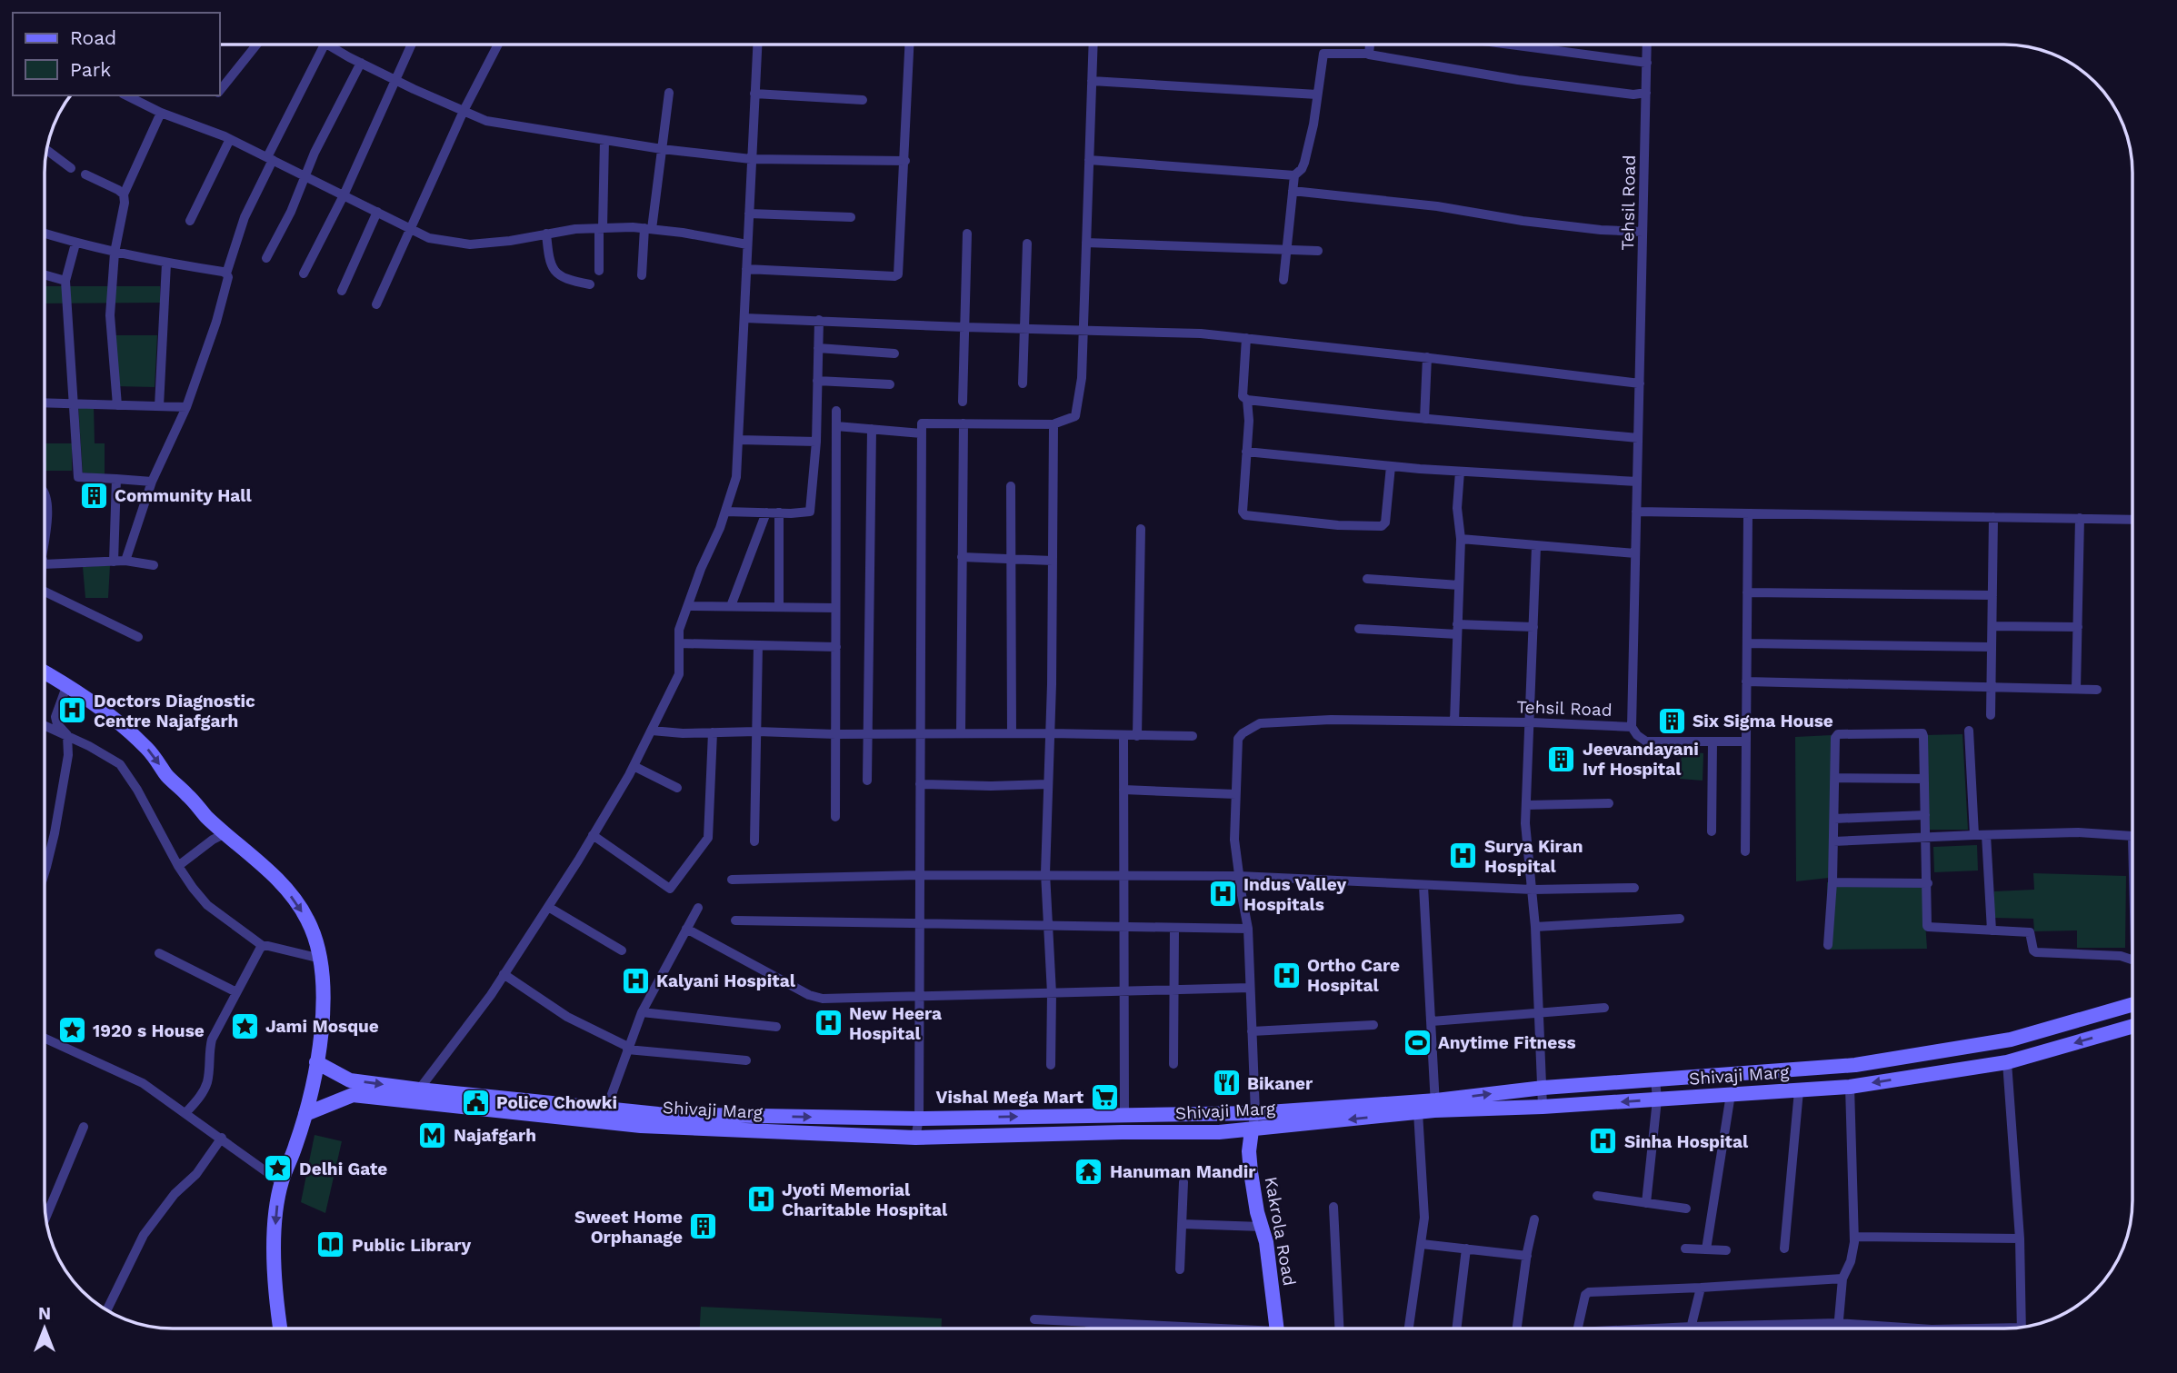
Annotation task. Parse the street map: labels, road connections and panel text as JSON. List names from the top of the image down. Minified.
{"streets":{"main road":["Shivaji Marg","Kakrola Road"],"street":["Tehsil Road"]},"crossings":[["Tehsil Road","Shivaji Marg"],["Tehsil Road","Kakrola Road"],["Shivaji Marg","Kakrola Road"]],"places":{"building":["Community Hall","Six Sigma House","Jeevandayani Ivf Hospital","Sweet Home Orphanage"],"hospital":["Doctors Diagnostic Centre Najafgarh","Surya Kiran Hospital","Indus Valley Hospitals","Ortho Care Hospital","Kalyani Hospital","New Heera Hospital","Sinha Hospital","Jyoti Memorial Charitable Hospital"],"place":["Jami Mosque","1920 s House","Delhi Gate"],"sports":["Anytime Fitness"],"restaurant":["Bikaner"],"supermarket":["Vishal Mega Mart"],"public building":["Police Chowki"],"metro station":["Najafgarh"],"temple":["Hanuman Mandir"],"library":["Public Library"]},"legend":["Road","Park"],"north":"top"}
